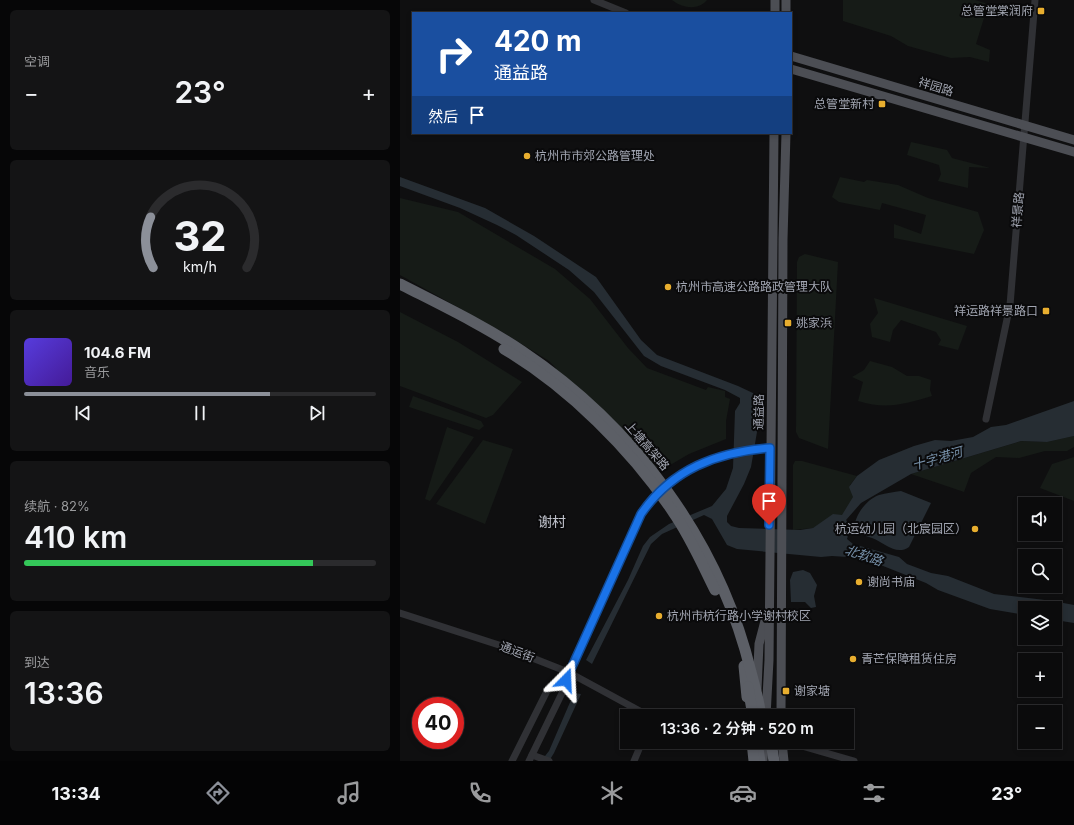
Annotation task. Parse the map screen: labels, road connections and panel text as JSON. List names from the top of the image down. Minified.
{"streets":{"highway":["上塘高架路"],"main road":["祥园路","通益路"],"street":["祥景路","通运街"]},"crossings":[["祥园路","祥景路"]],"districts":["谢村"],"water":["十字港河","北软路"],"places":{"transit":["总管堂棠润府","总管堂新村","祥运路祥景路口","姚家浜","谢家塘"],"other":["杭州市市郊公路管理处","杭州市高速公路路政管理大队","杭运幼儿园（北宸园区）","谢尚书庙","杭州市杭行路小学谢村校区","青芒保障租赁住房"]},"page":{"tile":["空调",["续航 · 82%","410 km"],["到达","13:36"]],"turn":["420 m","通益路"],"heat":["−","23°","+"],"then":"然后","song":["104.6 FM","音乐"],"map_buttons":["+","−"],"limit":"40","trip":"13:36 · 2 分钟 · 520 m","tabs":["13:34","23°"],"gauge":["32","km/h"]}}
